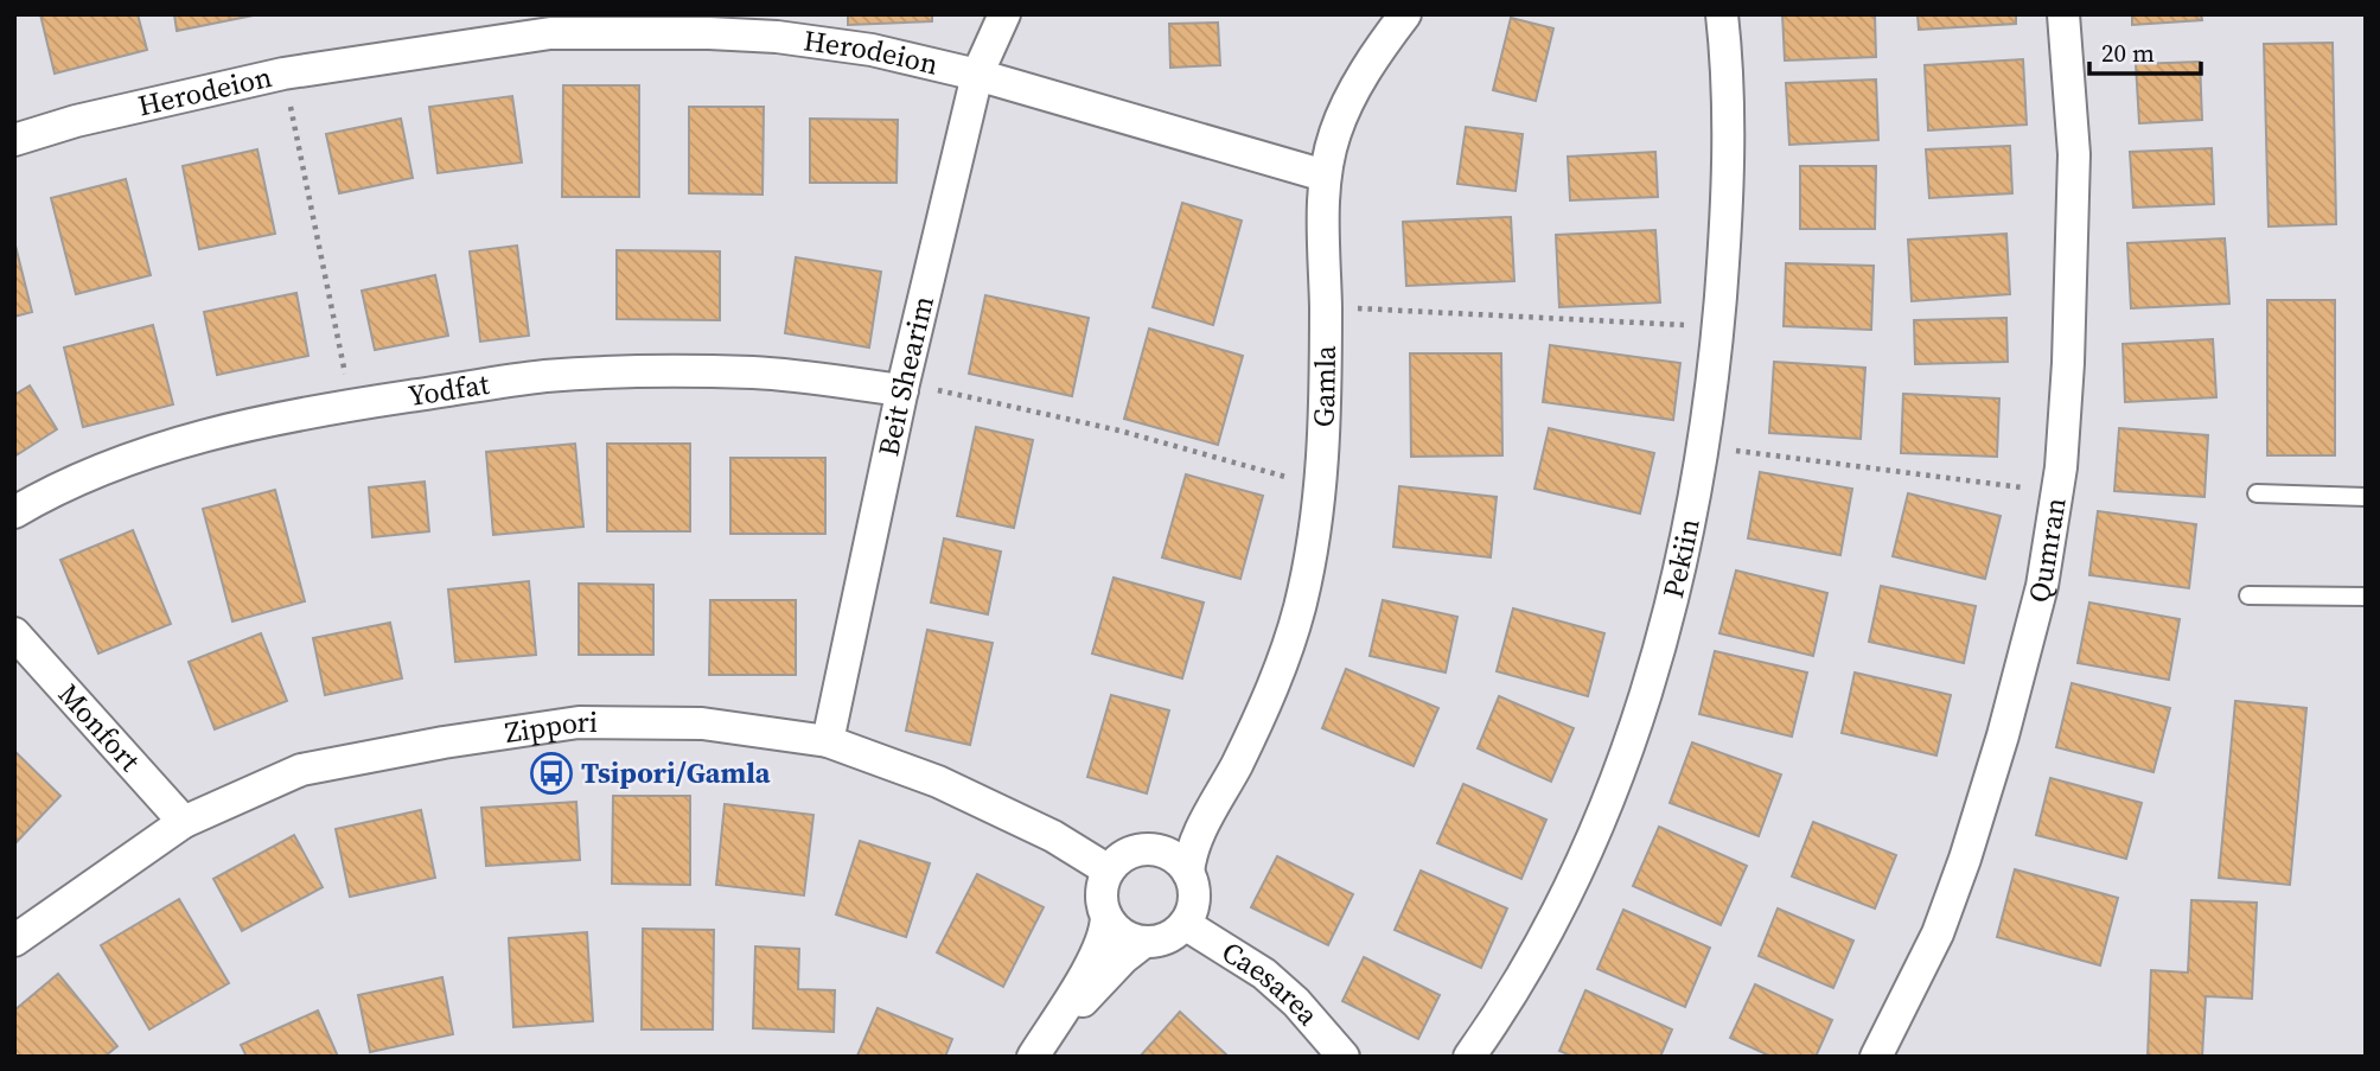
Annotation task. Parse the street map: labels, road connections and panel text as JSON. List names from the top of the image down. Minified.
{"streets":{"street":["Herodeion","Beit Shearim","Gamla","Yodfat","Qumran","Pekiin","Monfort","Zippori","Caesarea"]},"crossings":[["Herodeion","Beit Shearim"],["Herodeion","Gamla"],["Beit Shearim","Yodfat"],["Beit Shearim","Zippori"],["Gamla","Zippori"],["Gamla","Caesarea"],["Monfort","Zippori"],["Zippori","Caesarea"]],"places":{"bus stop":["Tsipori/Gamla"]},"scale_bar":"20 m"}
